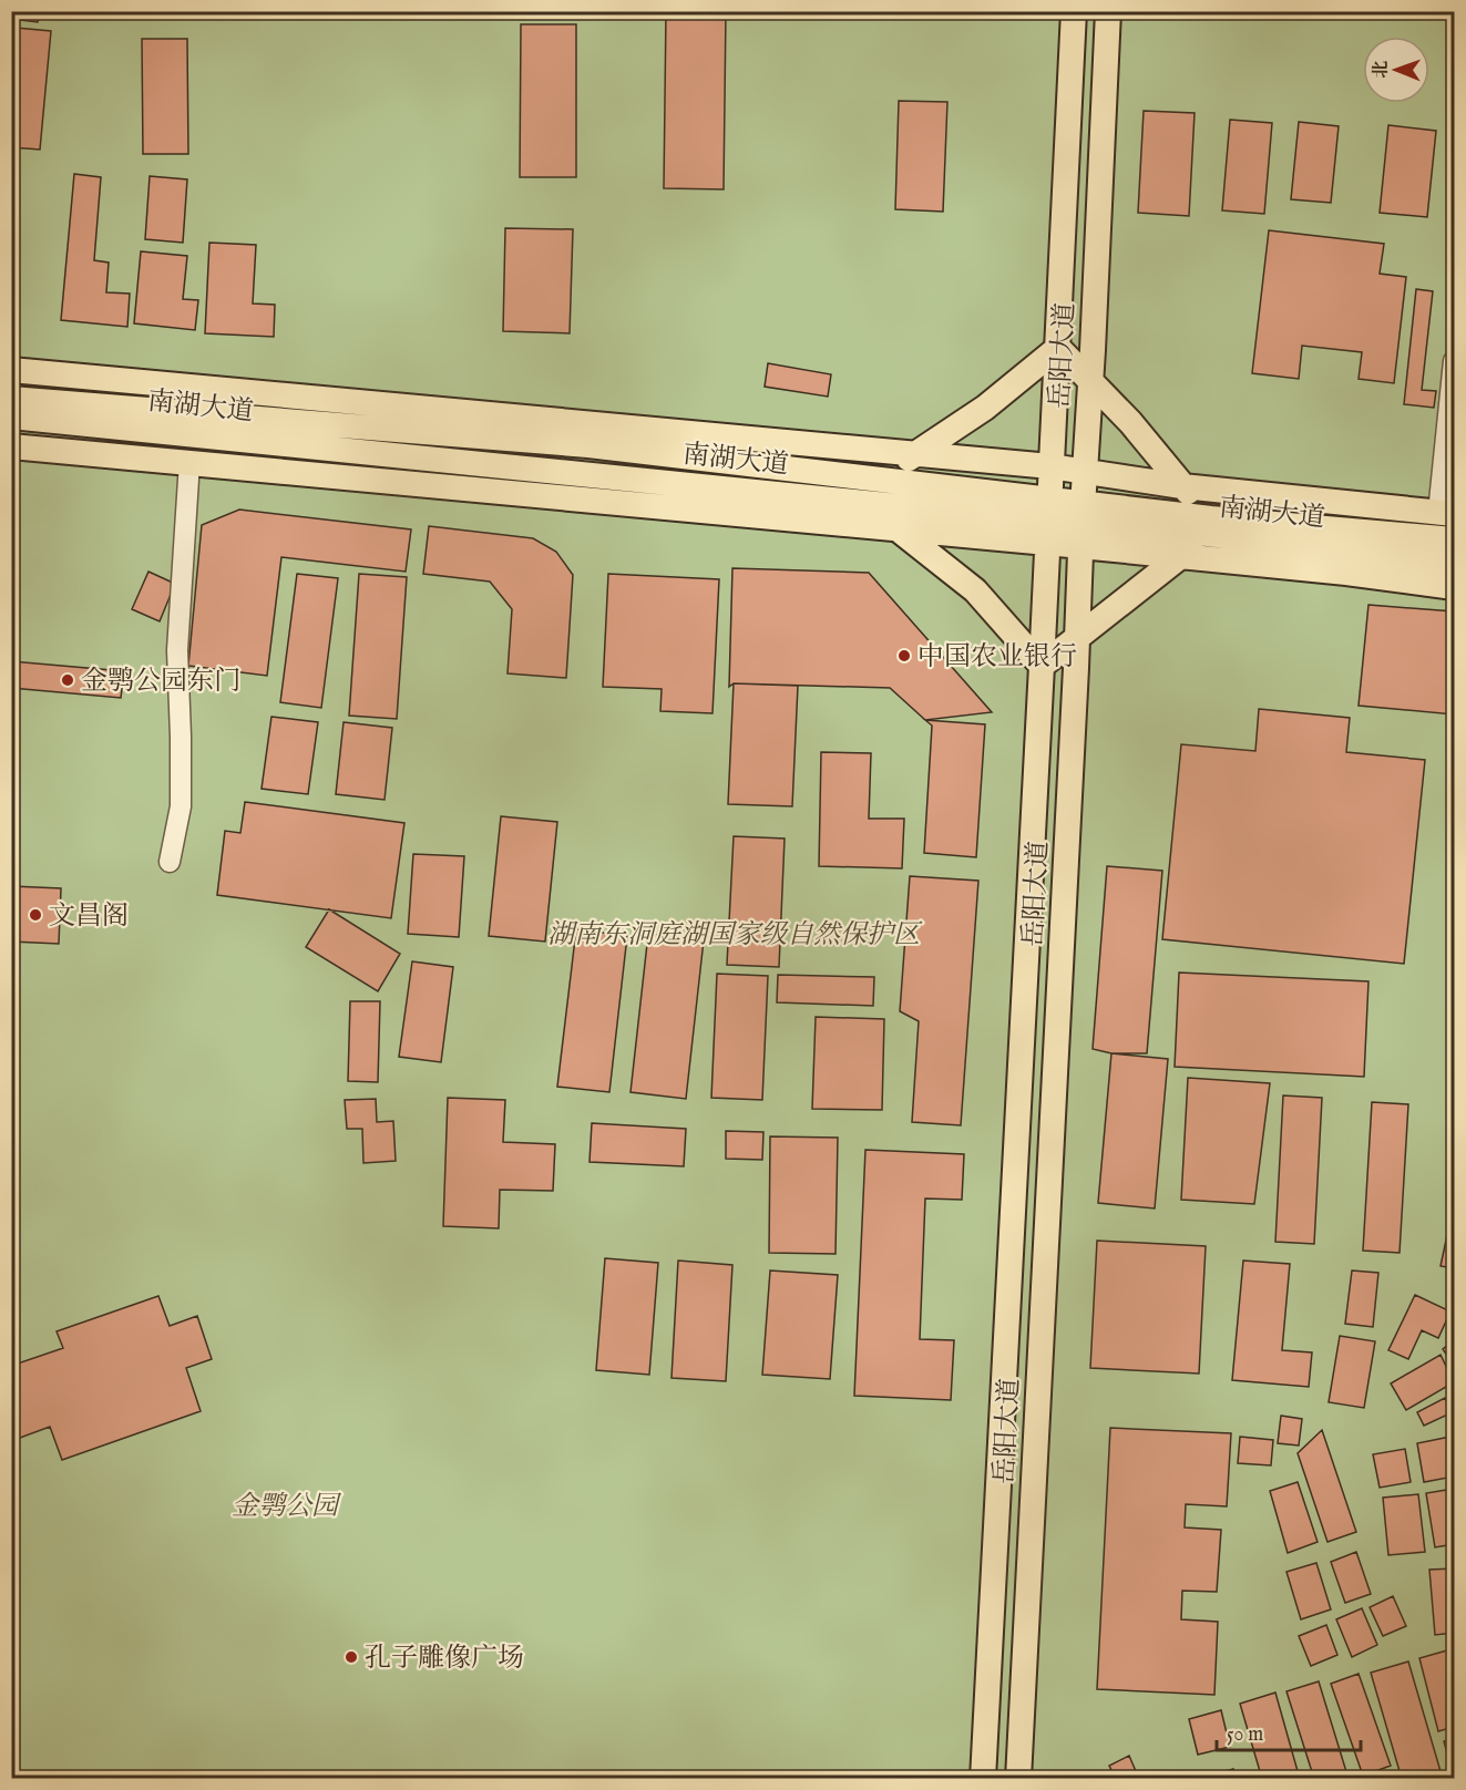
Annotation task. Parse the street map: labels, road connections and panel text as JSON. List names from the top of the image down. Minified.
{"streets":{"main road":["岳阳大道","南湖大道"]},"crossings":[["岳阳大道","南湖大道"]],"parks":["湖南东洞庭湖国家级自然保护区","金鹗公园"],"places":["中国农业银行","金鹗公园东门","文昌阁","孔子雕像广场"],"scale_bar":"50 m","north":"left"}
